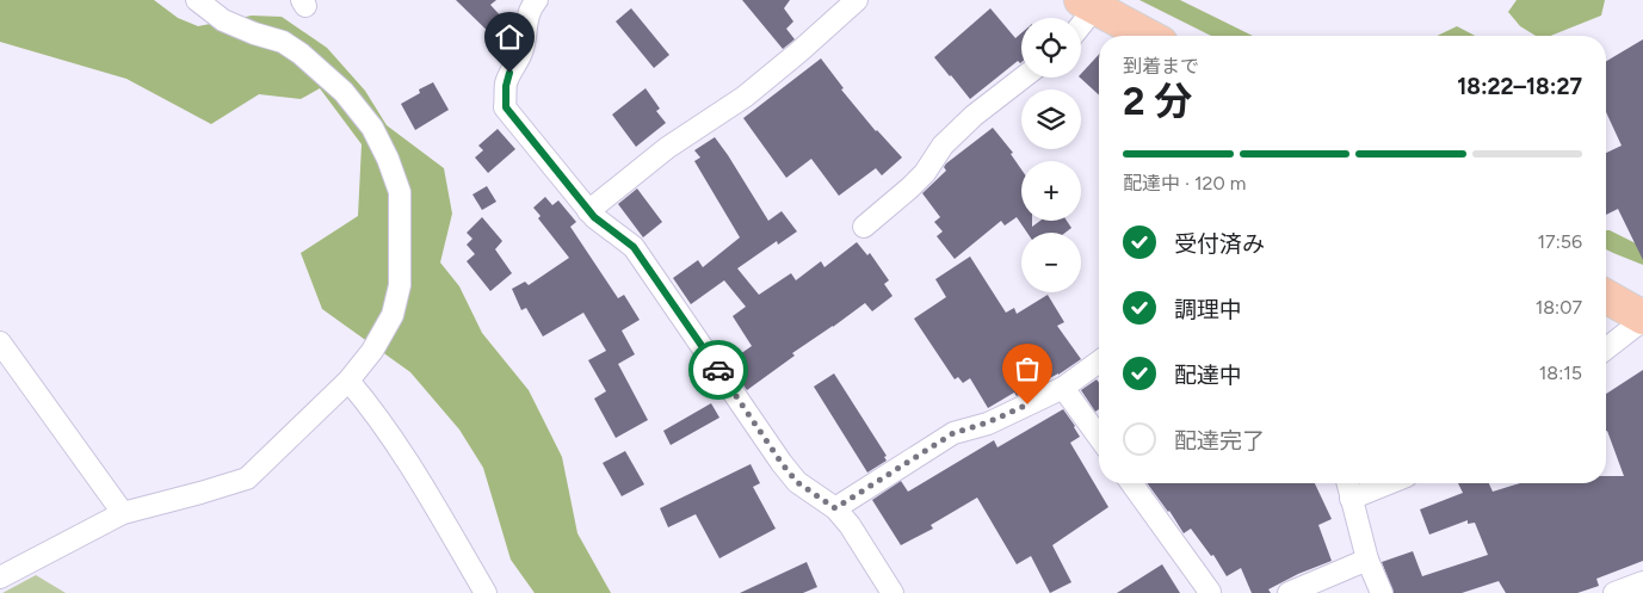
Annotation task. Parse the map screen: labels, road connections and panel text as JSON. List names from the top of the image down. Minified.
{"page":{"map_buttons":["+","−"],"heading":["2 分","到着まで","18:22–18:27"],"bar":"配達中 · 120 m","list":[["受付済み","17:56"],["調理中","18:07"],["配達中","18:15"],"配達完了"]}}
